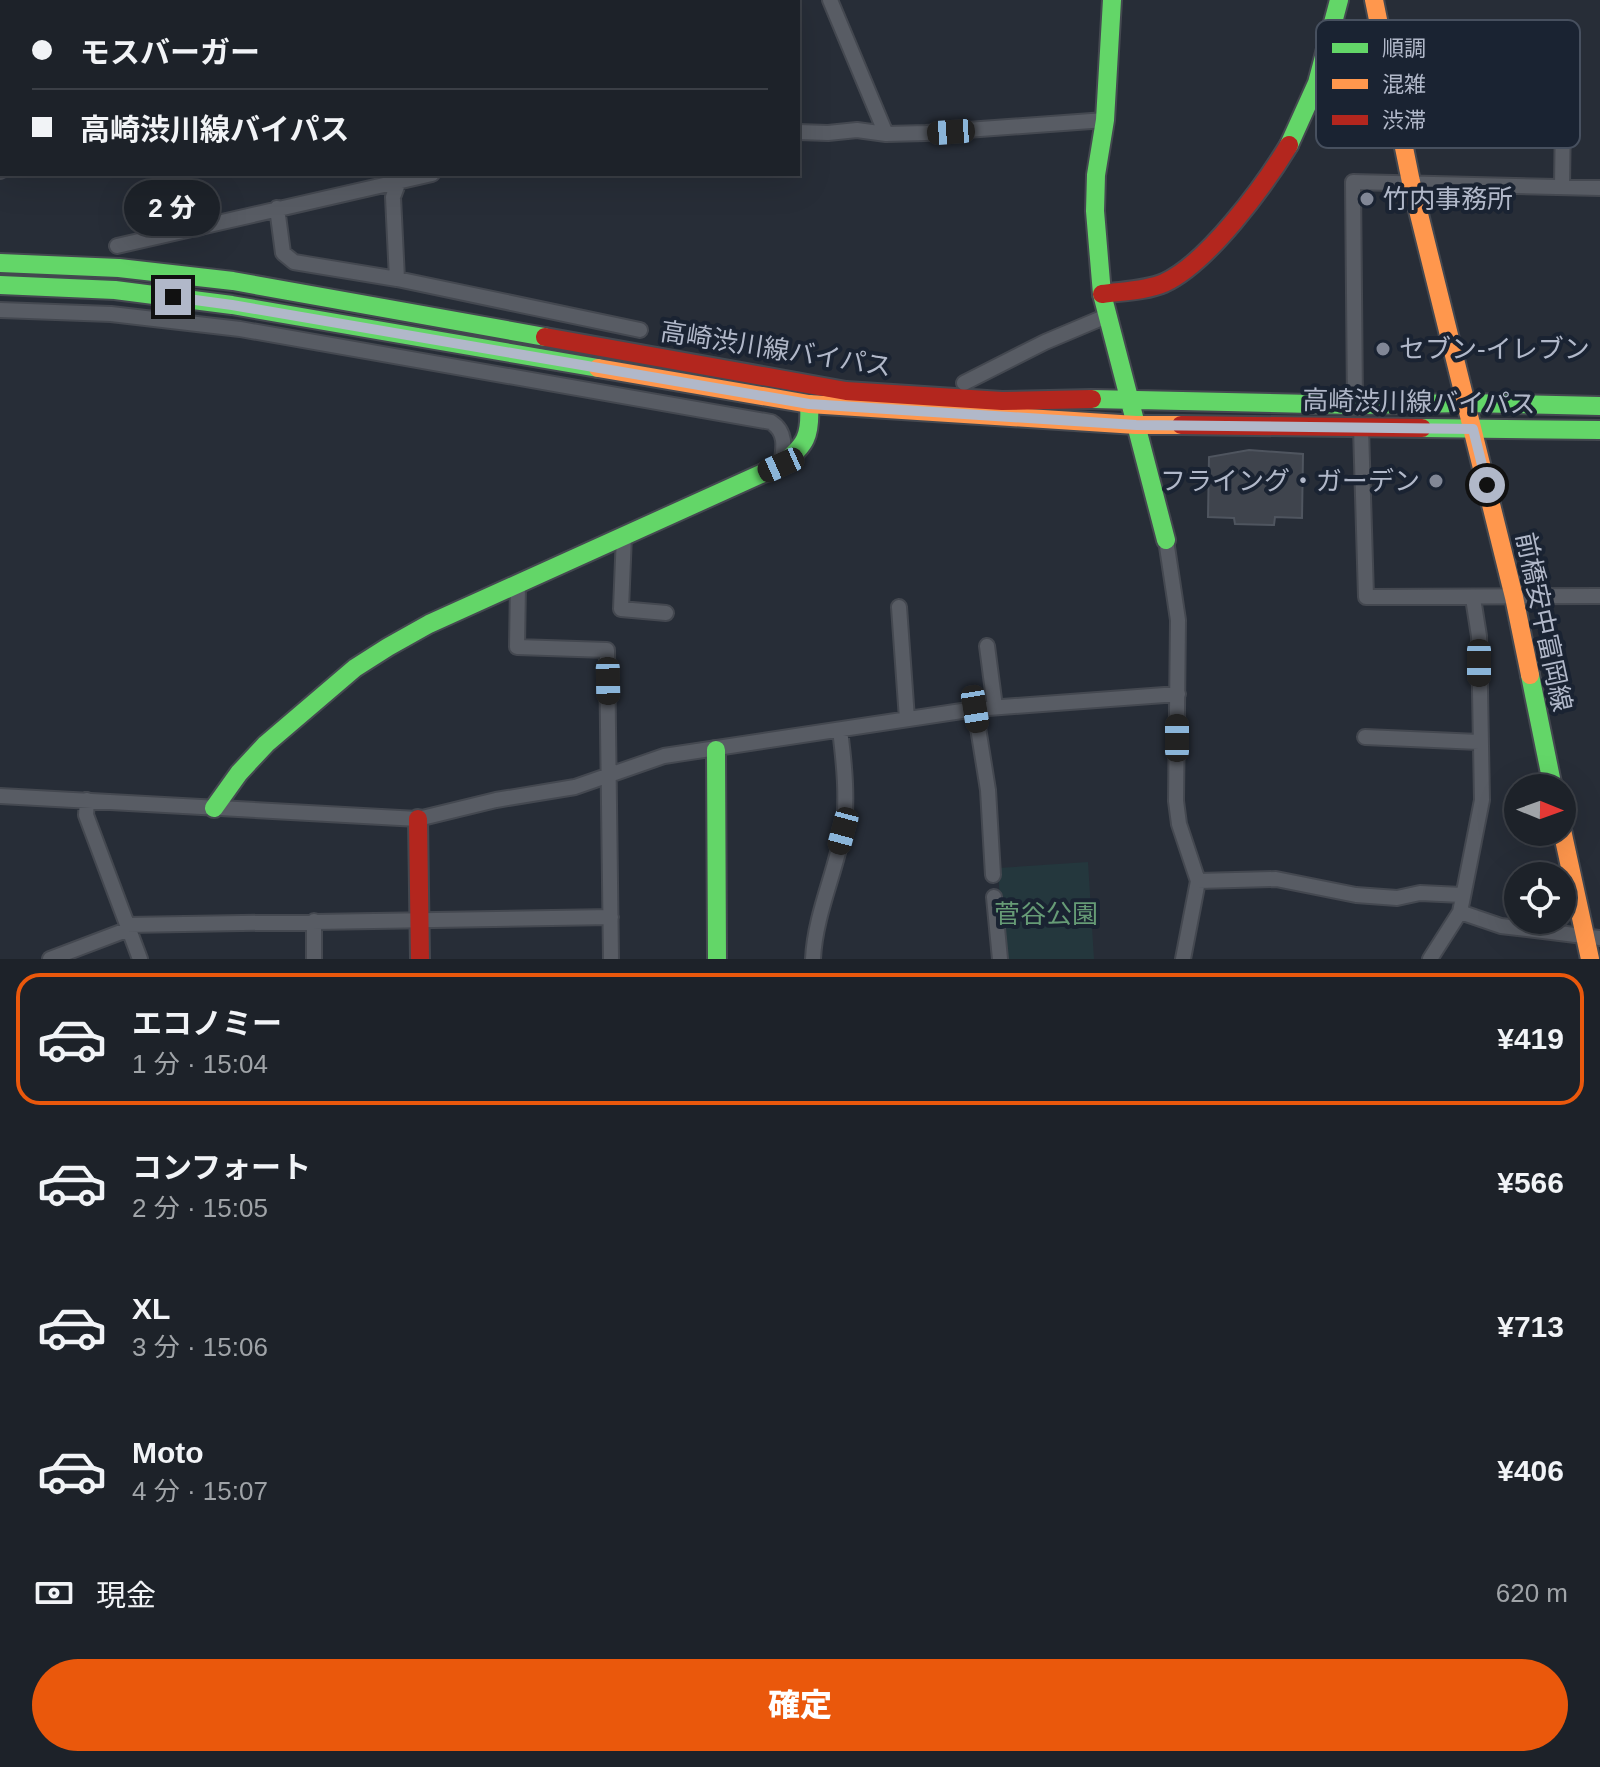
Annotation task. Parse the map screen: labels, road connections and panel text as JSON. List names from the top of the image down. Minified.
{"streets":{"main road":["高崎渋川線バイパス","前橋安中富岡線"]},"crossings":[["高崎渋川線バイパス","前橋安中富岡線"]],"parks":["菅谷公園"],"places":["竹内事務所","セブン-イレブン","フライング・ガーデン"],"legend":["順調","混雑","渋滞"],"north":"right","page":{"banner":["モスバーガー","高崎渋川線バイパス"],"bubble":"2 分","list":[{"name":"エコノミー","note":"1 分 · 15:04","value":"¥419"},{"name":"コンフォート","note":"2 分 · 15:05","value":"¥566"},{"name":"XL","note":"3 分 · 15:06","value":"¥713"},{"name":"Moto","note":"4 分 · 15:07","value":"¥406"}],"pay":["現金","620 m"],"buttons":"確定"}}
